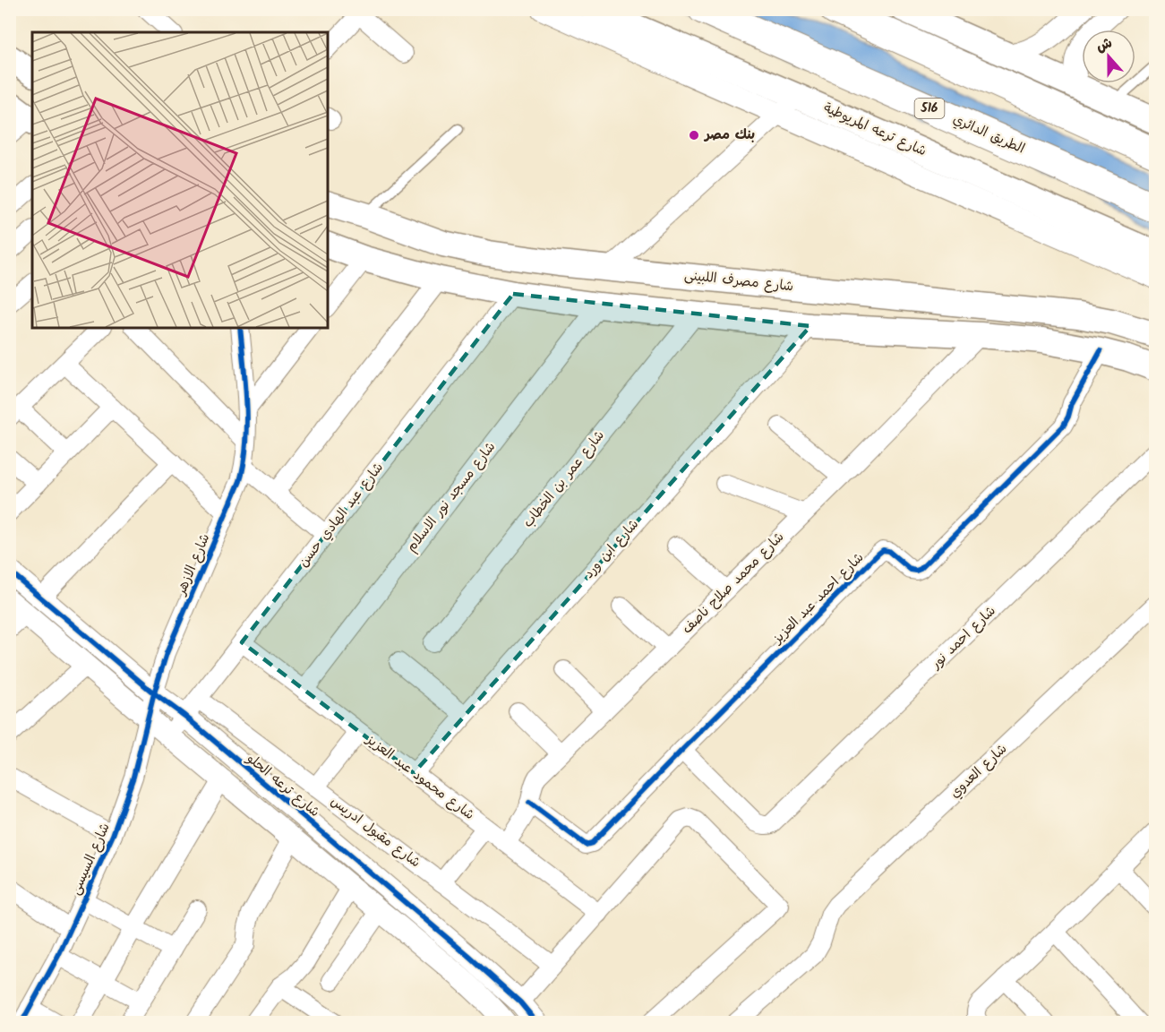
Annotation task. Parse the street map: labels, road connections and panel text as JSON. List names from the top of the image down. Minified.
{"streets":{"highway":["516","الطريق الدائري"],"main road":["شارع ترعه المريوطية","شارع مصرف اللبينى"],"street":["شارع عمر بن الخطاب","شارع مسجد نور الاسلام","شارع عبد الهادي حسن","شارع ابن ورد","شارع الازهر","شارع محمد صلاح ناصف","شارع احمد عبد العزيز","شارع احمد نور","شارع العدوي","شارع محمود عبد العزيز","شارع ترعه الحلو","شارع مقبول ادريس","شارع السيسى"]},"crossings":[["شارع مسجد نور الاسلام","شارع محمود عبد العزيز"],["شارع عبد الهادي حسن","شارع محمود عبد العزيز"],["شارع عبد الهادي حسن","شارع ترعه الحلو"],["شارع عبد الهادي حسن","شارع مقبول ادريس"],["شارع ابن ورد","شارع محمود عبد العزيز"],["شارع الازهر","شارع ترعه الحلو"],["شارع الازهر","شارع السيسى"],["شارع محمد صلاح ناصف","شارع احمد عبد العزيز"],["شارع محمد صلاح ناصف","شارع محمود عبد العزيز"],["شارع احمد عبد العزيز","شارع احمد نور"],["شارع ترعه الحلو","شارع السيسى"]],"places":["بنك مصر"],"north":"top"}
